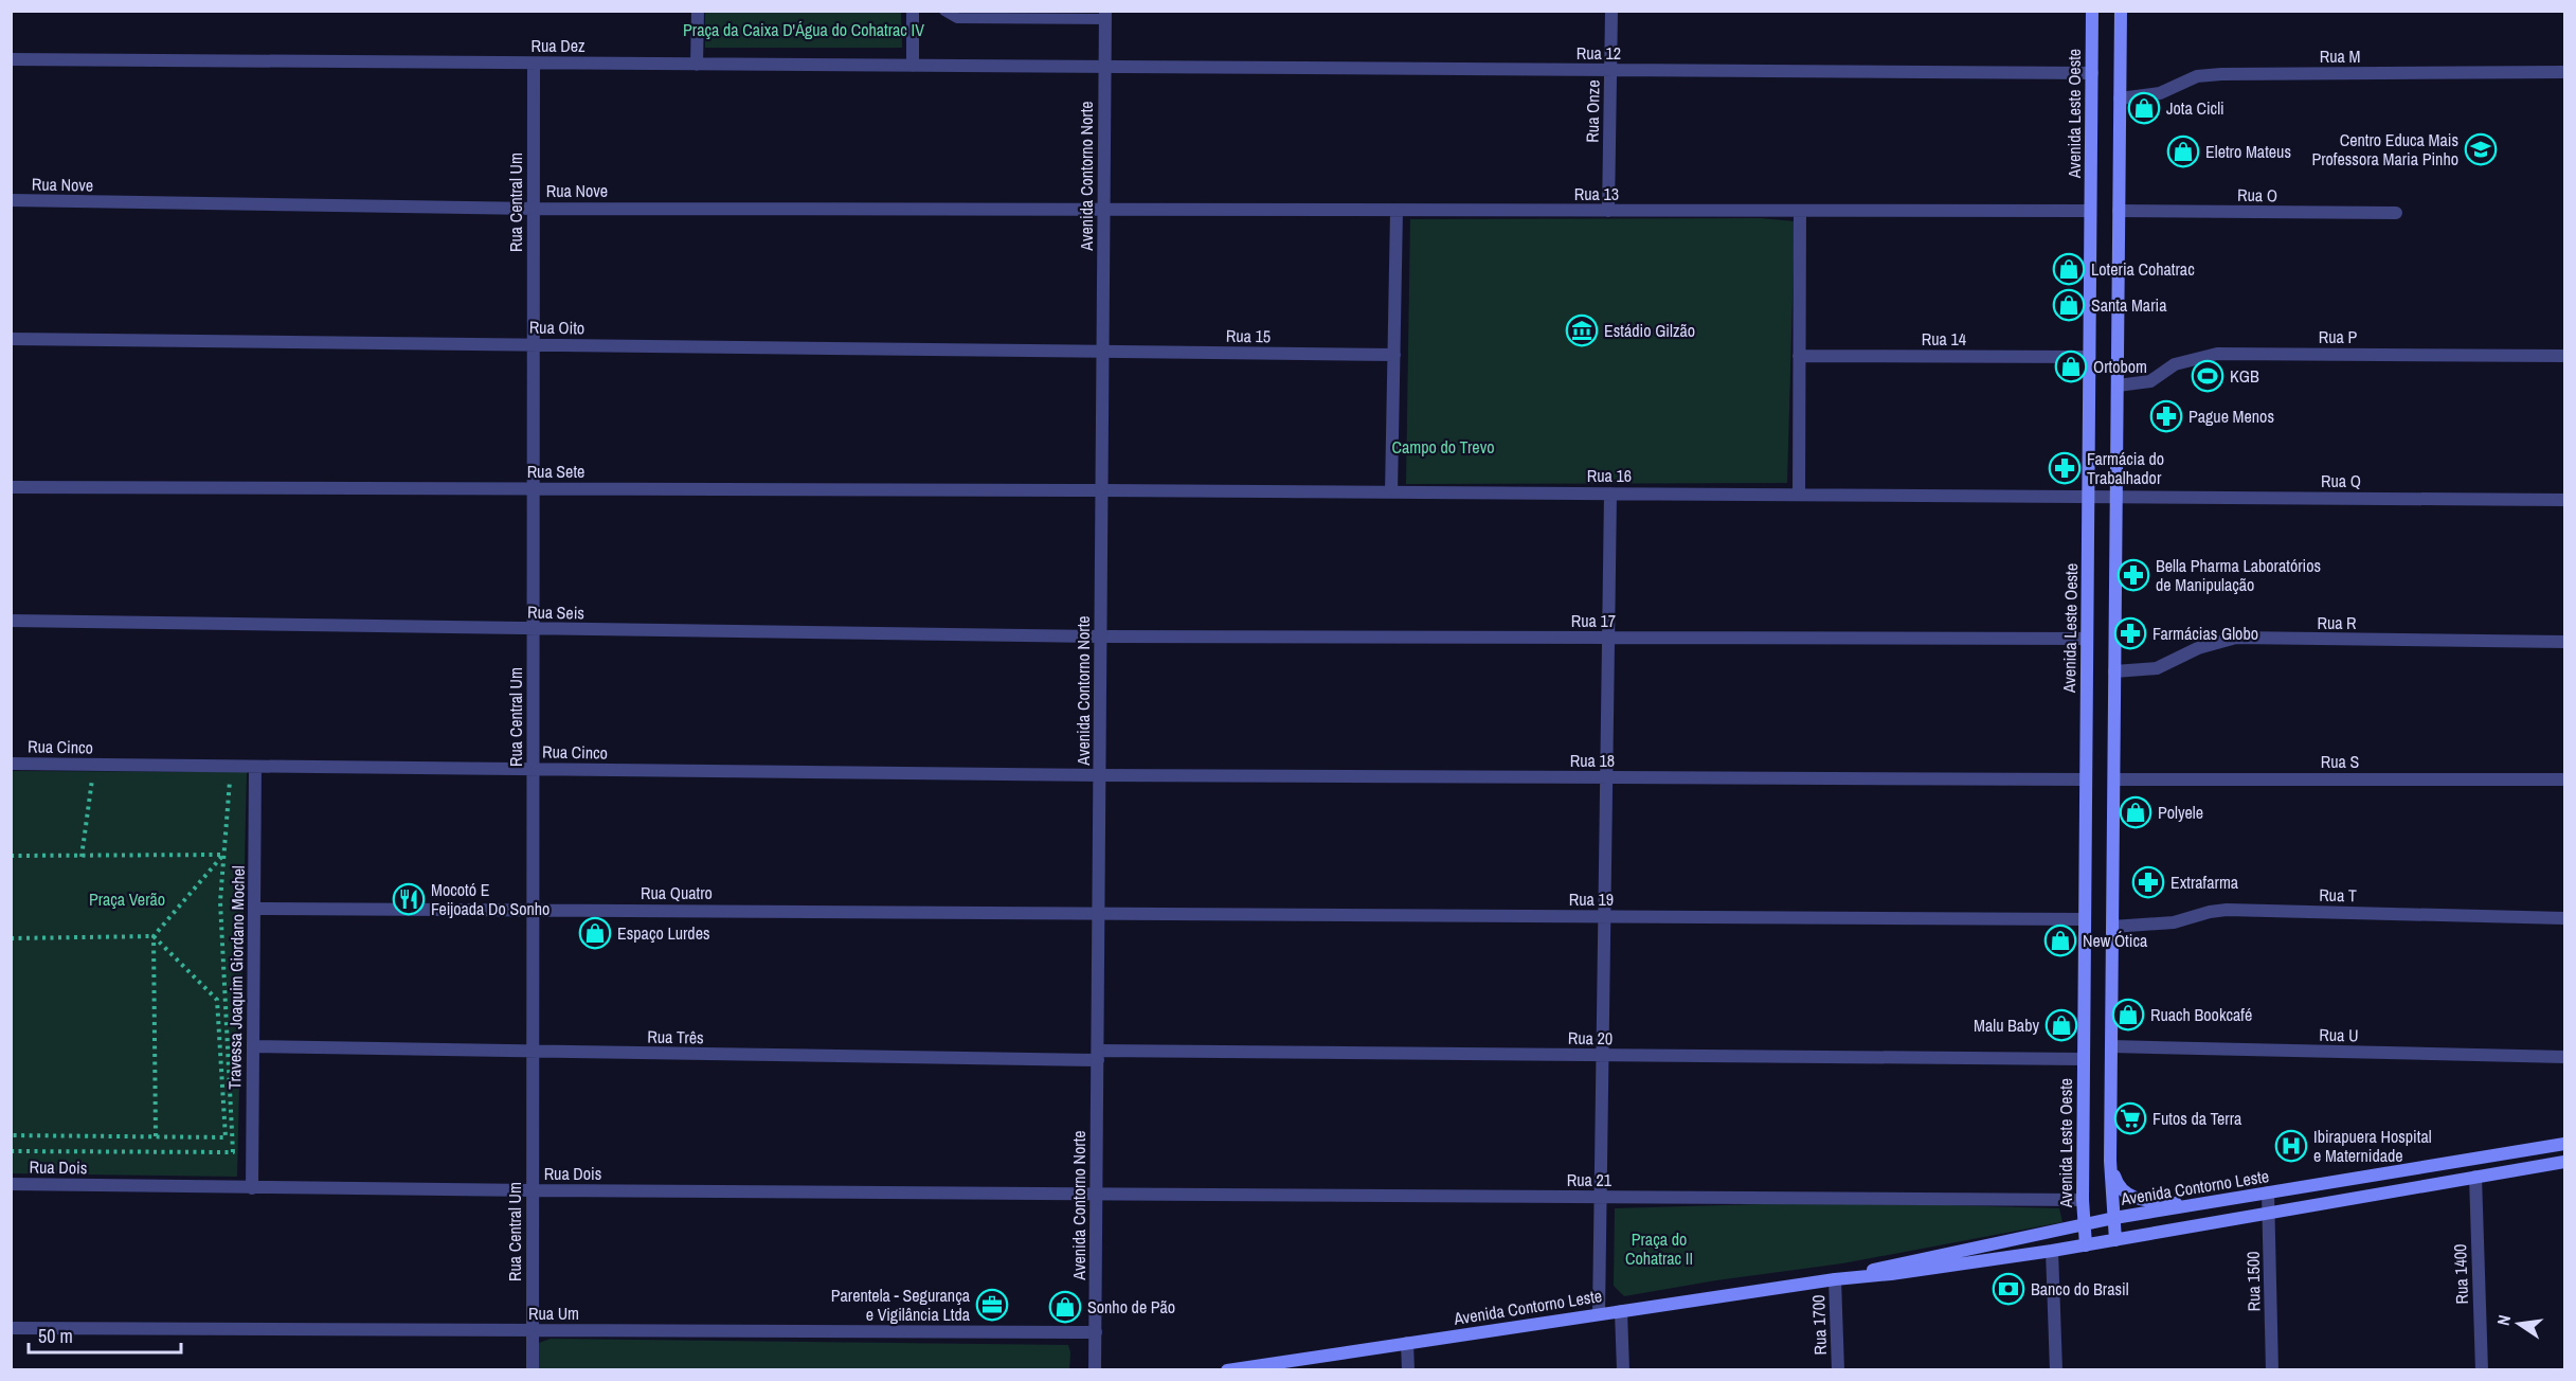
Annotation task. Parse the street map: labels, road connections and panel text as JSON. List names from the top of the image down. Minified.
{"streets":{"main road":["Avenida Leste Oeste","Avenida Contorno Leste"],"street":["Rua Dez","Rua 12","Rua M","Rua Onze","Avenida Contorno Norte","Rua Nove","Rua 13","Rua O","Rua Central Um","Rua Oito","Rua 15","Rua P","Rua 14","Rua Sete","Rua 16","Rua Q","Rua Seis","Rua 17","Rua R","Rua Cinco","Rua 18","Rua S","Rua Quatro","Rua T","Rua 19","Travessa Joaquim Giordano Mochel","Rua U","Rua Três","Rua 20","Rua Dois","Rua 21","Rua 1400","Rua 1500","Rua Um","Rua 1700"]},"crossings":[["Rua Dez","Rua 12"],["Rua Dez","Avenida Contorno Norte"],["Rua Dez","Rua Central Um"],["Rua 12","Rua Onze"],["Rua 12","Avenida Leste Oeste"],["Rua 12","Avenida Contorno Norte"],["Rua Onze","Rua 13"],["Avenida Leste Oeste","Rua 13"],["Avenida Leste Oeste","Rua 14"],["Avenida Leste Oeste","Rua 16"],["Avenida Leste Oeste","Rua 17"],["Avenida Leste Oeste","Rua 18"],["Avenida Leste Oeste","Rua 19"],["Avenida Leste Oeste","Rua 20"],["Avenida Leste Oeste","Rua 21"],["Avenida Leste Oeste","Avenida Contorno Leste"],["Avenida Contorno Norte","Rua Nove"],["Avenida Contorno Norte","Rua 13"],["Avenida Contorno Norte","Rua Oito"],["Avenida Contorno Norte","Rua 15"],["Avenida Contorno Norte","Rua Sete"],["Avenida Contorno Norte","Rua 16"],["Avenida Contorno Norte","Rua Seis"],["Avenida Contorno Norte","Rua 17"],["Avenida Contorno Norte","Rua Cinco"],["Avenida Contorno Norte","Rua 18"],["Avenida Contorno Norte","Rua Quatro"],["Avenida Contorno Norte","Rua 19"],["Avenida Contorno Norte","Rua Três"],["Avenida Contorno Norte","Rua 20"],["Avenida Contorno Norte","Rua Dois"],["Avenida Contorno Norte","Rua 21"],["Avenida Contorno Norte","Rua Um"],["Rua Nove","Rua 13"],["Rua Nove","Rua Central Um"],["Rua Central Um","Rua Oito"],["Rua Central Um","Rua Sete"],["Rua Central Um","Rua Seis"],["Rua Central Um","Rua Cinco"],["Rua Central Um","Rua Quatro"],["Rua Central Um","Rua Três"],["Rua Central Um","Rua Dois"],["Rua Central Um","Rua Um"],["Rua Oito","Rua 15"],["Rua Sete","Rua 16"],["Rua 16","Rua Q"],["Rua Seis","Rua 17"],["Rua Cinco","Rua 18"],["Rua Cinco","Travessa Joaquim Giordano Mochel"],["Rua Quatro","Rua 19"],["Rua Quatro","Travessa Joaquim Giordano Mochel"],["Travessa Joaquim Giordano Mochel","Rua Três"],["Travessa Joaquim Giordano Mochel","Rua Dois"],["Rua Três","Rua 20"],["Rua Dois","Rua 21"],["Avenida Contorno Leste","Rua 1400"],["Avenida Contorno Leste","Rua 1500"],["Avenida Contorno Leste","Rua 1700"]],"parks":["Praça da Caixa D'Água do Cohatrac IV","Campo do Trevo","Praça Verão","Praça do Cohatrac II"],"places":{"shop":["Jota Cicli","Eletro Mateus","Loteria Cohatrac","Santa Maria","Ortobom","Polyele","Espaço Lurdes","New Ótica","Ruach Bookcafé","Malu Baby","Sonho de Pão"],"school or university":["Centro Educa Mais Professora Maria Pinho"],"museum":["Estádio Gilzão"],"sports":["KGB"],"pharmacy":["Pague Menos","Farmácia do Trabalhador","Bella Pharma Laboratórios de Manipulação","Farmácias Globo","Extrafarma"],"restaurant":["Mocotó E Feijoada Do Sonho"],"supermarket":["Futos da Terra"],"hospital":["Ibirapuera Hospital e Maternidade"],"bank":["Banco do Brasil"],"office":["Parentela - Segurança e Vigilância Ltda"]},"scale_bar":"50 m","north":"left"}
